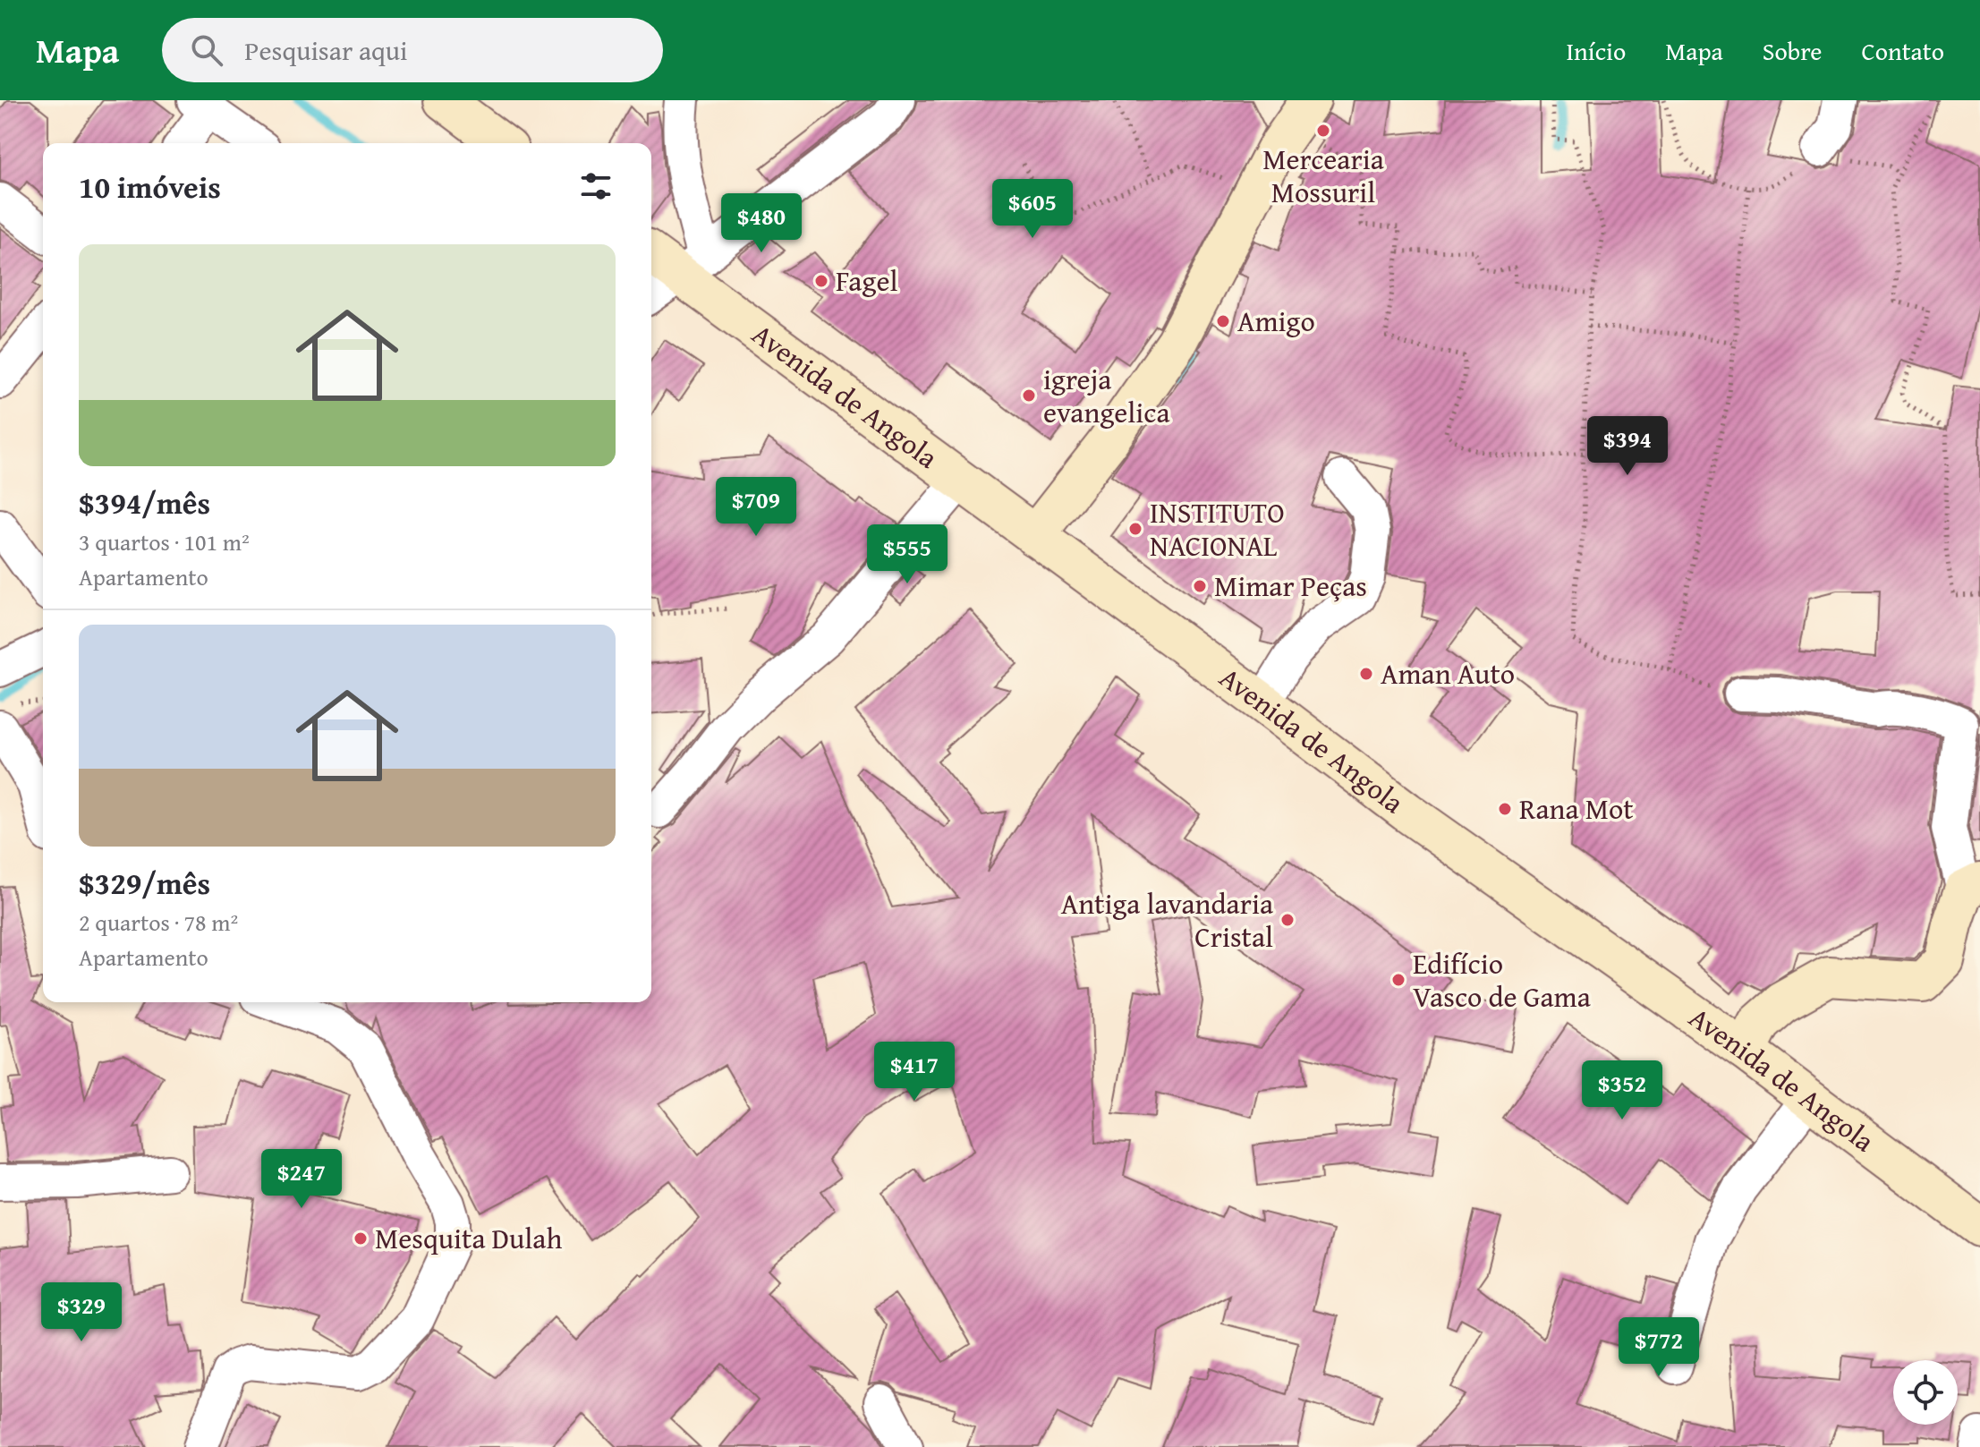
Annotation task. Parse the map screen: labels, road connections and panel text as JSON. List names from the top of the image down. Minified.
{"streets":{"main road":["Avenida de Angola"]},"places":["Mercearia Mossuril","Fagel","Amigo","igreja evangelica","INSTITUTO NACIONAL","Mimar Peças","Aman Auto","Rana Mot","Antiga lavandaria Cristal","Edifício Vasco de Gama","Mesquita Dulah"],"page":{"header":"Mapa","search":"Pesquisar aqui","nav":["Início","Mapa","Sobre","Contato"],"heading":"10 imóveis","price":["$605","$480","$394","$709","$555","$417","$352","$247","$329","$772"],"list":[{"name":"$394/mês","note":"3 quartos · 101 m² · Apartamento"},{"name":"$329/mês","note":"2 quartos · 78 m² · Apartamento"}]}}
